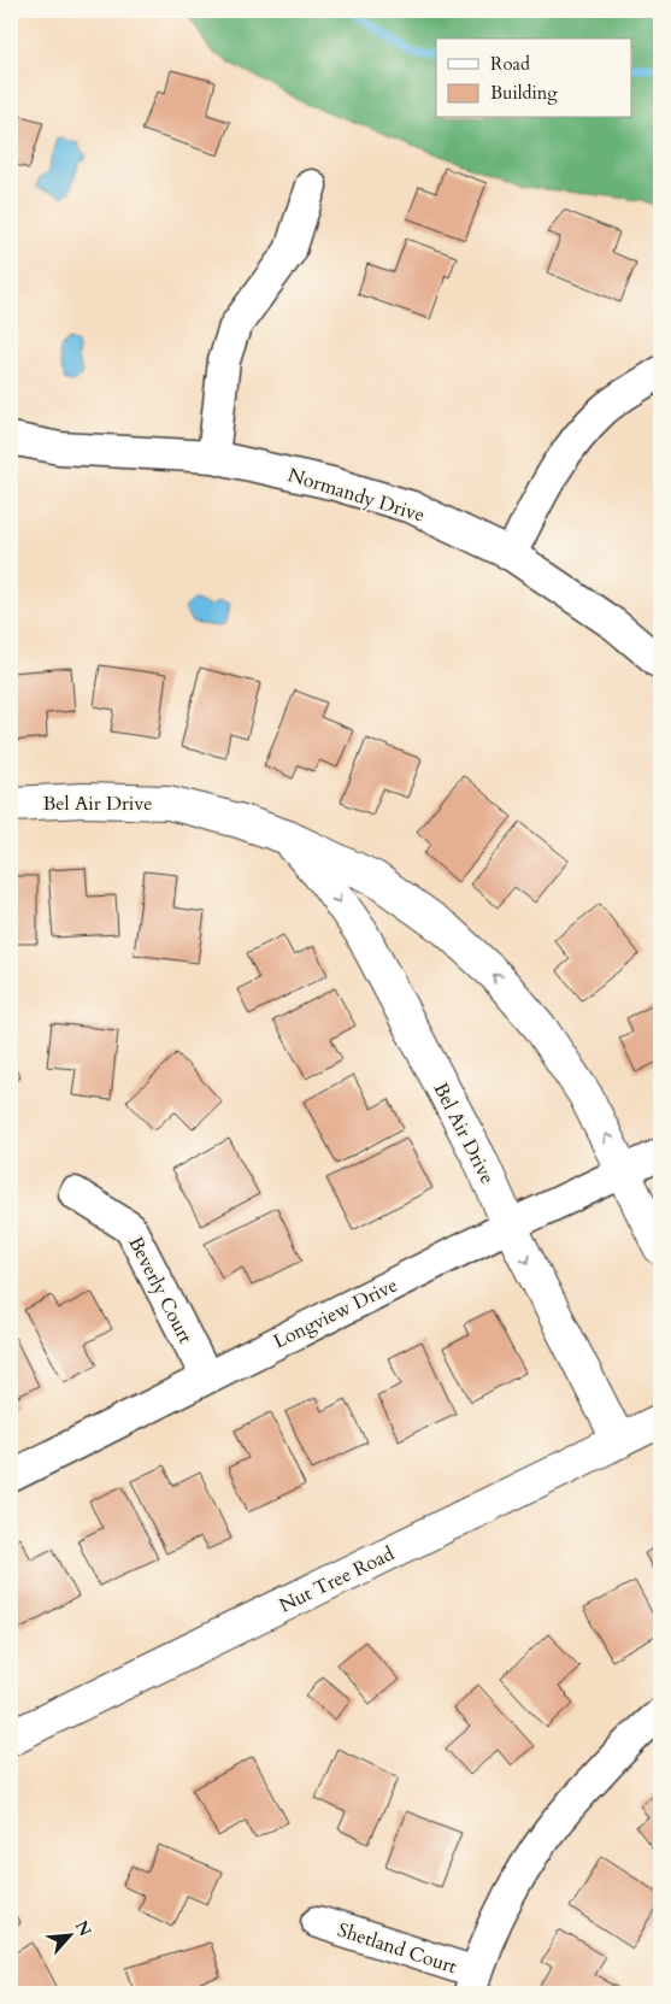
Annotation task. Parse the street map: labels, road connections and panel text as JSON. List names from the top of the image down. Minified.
{"streets":{"street":["Normandy Drive","Bel Air Drive","Beverly Court","Longview Drive","Nut Tree Road","Shetland Court"]},"crossings":[["Bel Air Drive","Longview Drive"],["Bel Air Drive","Nut Tree Road"],["Beverly Court","Longview Drive"]],"legend":["Road","Building"],"north":"top right"}
